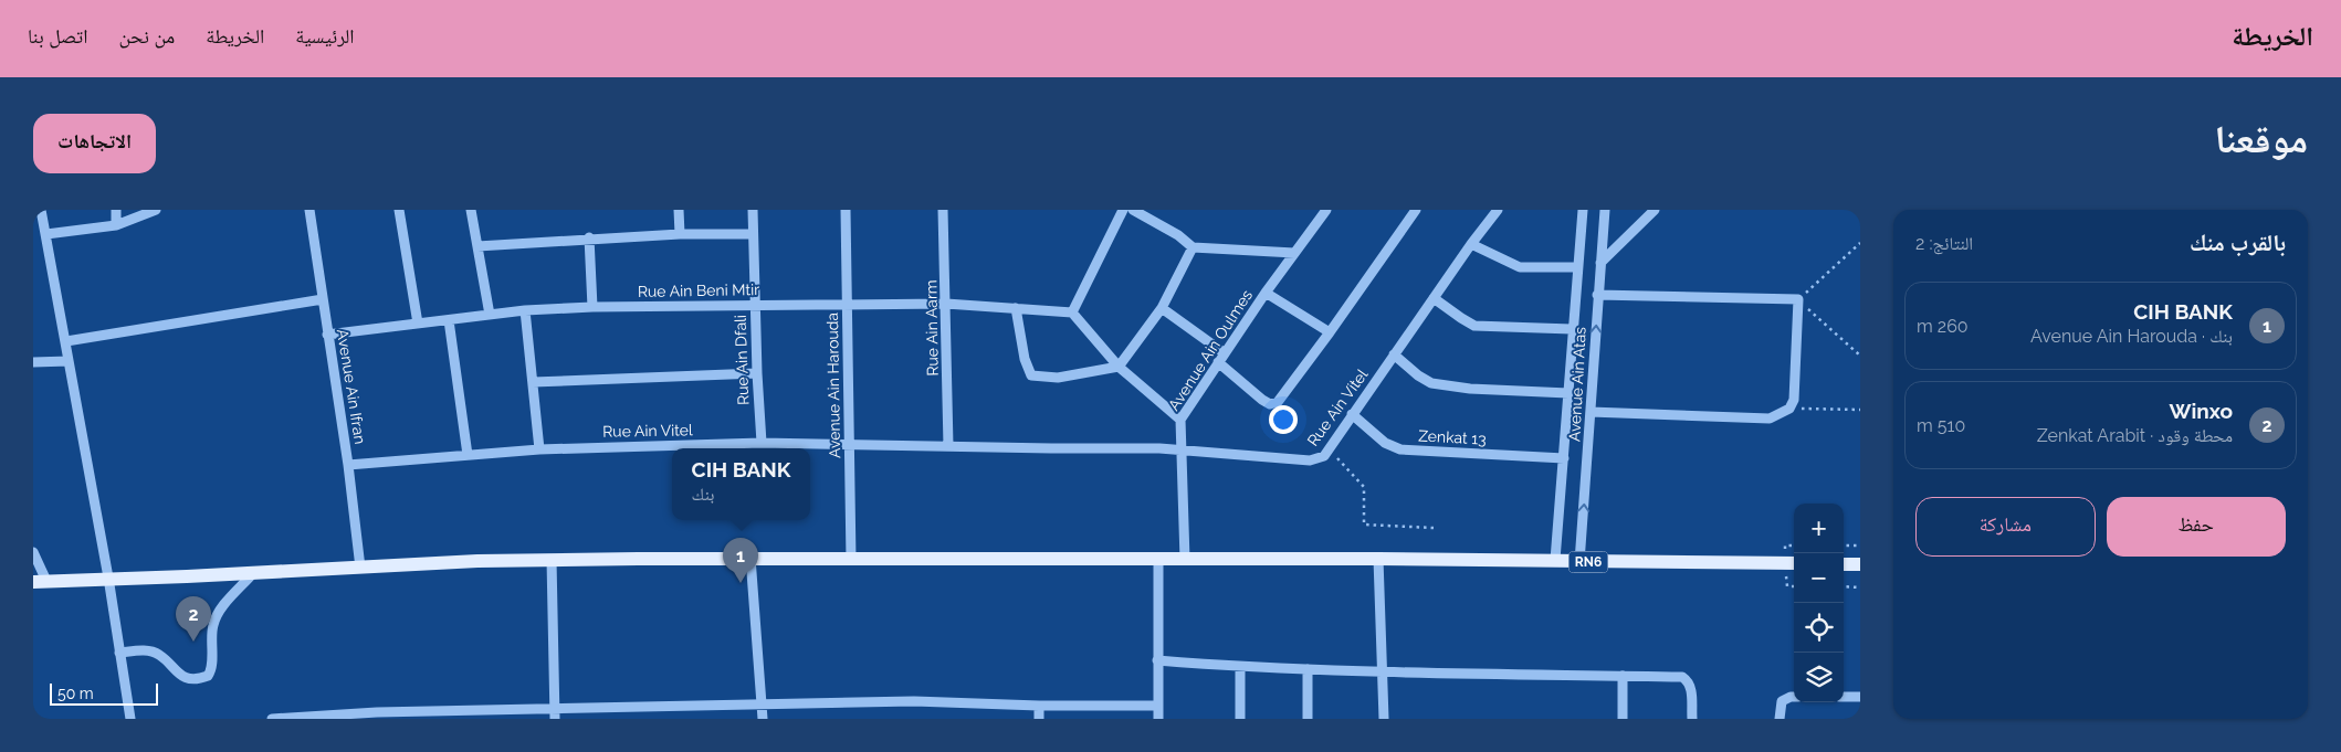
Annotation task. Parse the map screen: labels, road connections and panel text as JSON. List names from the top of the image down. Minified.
{"streets":{"main road":["RN6"],"street":["Rue Ain Beni Mtir","Rue Ain Aarm","Avenue Ain Oulmes","Rue Ain Dfali","Avenue Ain Atas","Avenue Ain Harouda","Avenue Ain Ifran","Rue Ain Vitel","Zenkat 13"]},"crossings":[["Rue Ain Beni Mtir","Rue Ain Aarm"],["Rue Ain Beni Mtir","Rue Ain Dfali"],["Rue Ain Beni Mtir","Avenue Ain Harouda"],["Rue Ain Beni Mtir","Avenue Ain Ifran"],["Rue Ain Aarm","Rue Ain Vitel"],["Avenue Ain Oulmes","Rue Ain Vitel"],["Avenue Ain Oulmes","RN6"],["Rue Ain Dfali","Rue Ain Vitel"],["Avenue Ain Atas","Zenkat 13"],["Avenue Ain Atas","RN6"],["Avenue Ain Harouda","Rue Ain Vitel"],["Avenue Ain Harouda","RN6"],["Avenue Ain Ifran","Rue Ain Vitel"],["Avenue Ain Ifran","RN6"],["Rue Ain Vitel","Zenkat 13"]],"scale_bar":"50 m","page":{"header":"الخريطة","nav":["الرئيسية","الخريطة","من نحن","اتصل بنا"],"title":"موقعنا","buttons":["الاتجاهات",["حفظ","مشاركة"]],"heading":["بالقرب منك","النتائج: 2"],"list":[{"mark":"1","name":"CIH BANK","note":"بنك · Avenue Ain Harouda","value":"260 m"},{"mark":"2","name":"Winxo","note":"محطة وقود · Zenkat Arabit","value":"510 m"}],"popup":["CIH BANK","بنك"],"map_buttons":["+","−"],"pins":["1","2"],"scale":"50 m"}}
